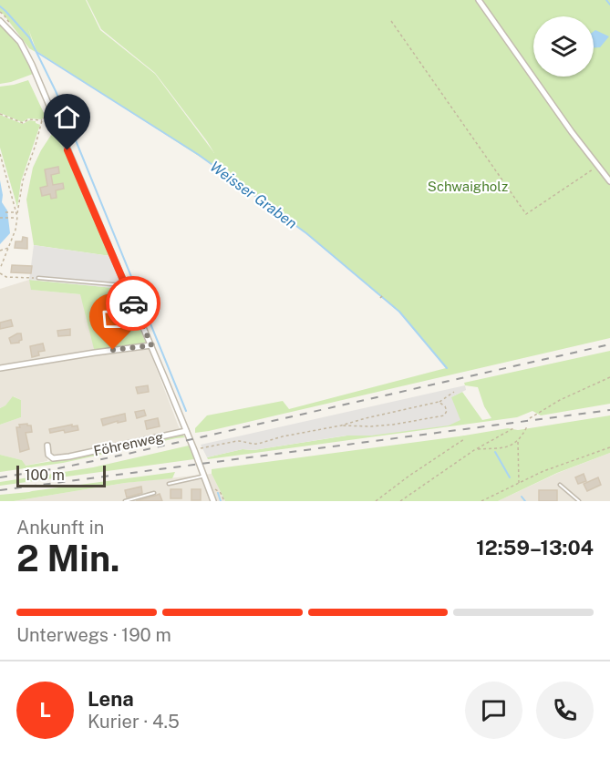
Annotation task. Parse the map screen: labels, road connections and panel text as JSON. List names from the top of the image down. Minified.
{"streets":{"street":["Föhrenweg"]},"water":["Weisser Graben"],"parks":["Schwaigholz"],"scale_bar":"100 m","page":{"scale":"100 m","heading":["2 Min.","Ankunft in","12:59–13:04"],"panel":["Lena","Kurier · 4.5"],"bar":"Unterwegs · 190 m","round":"L"}}
